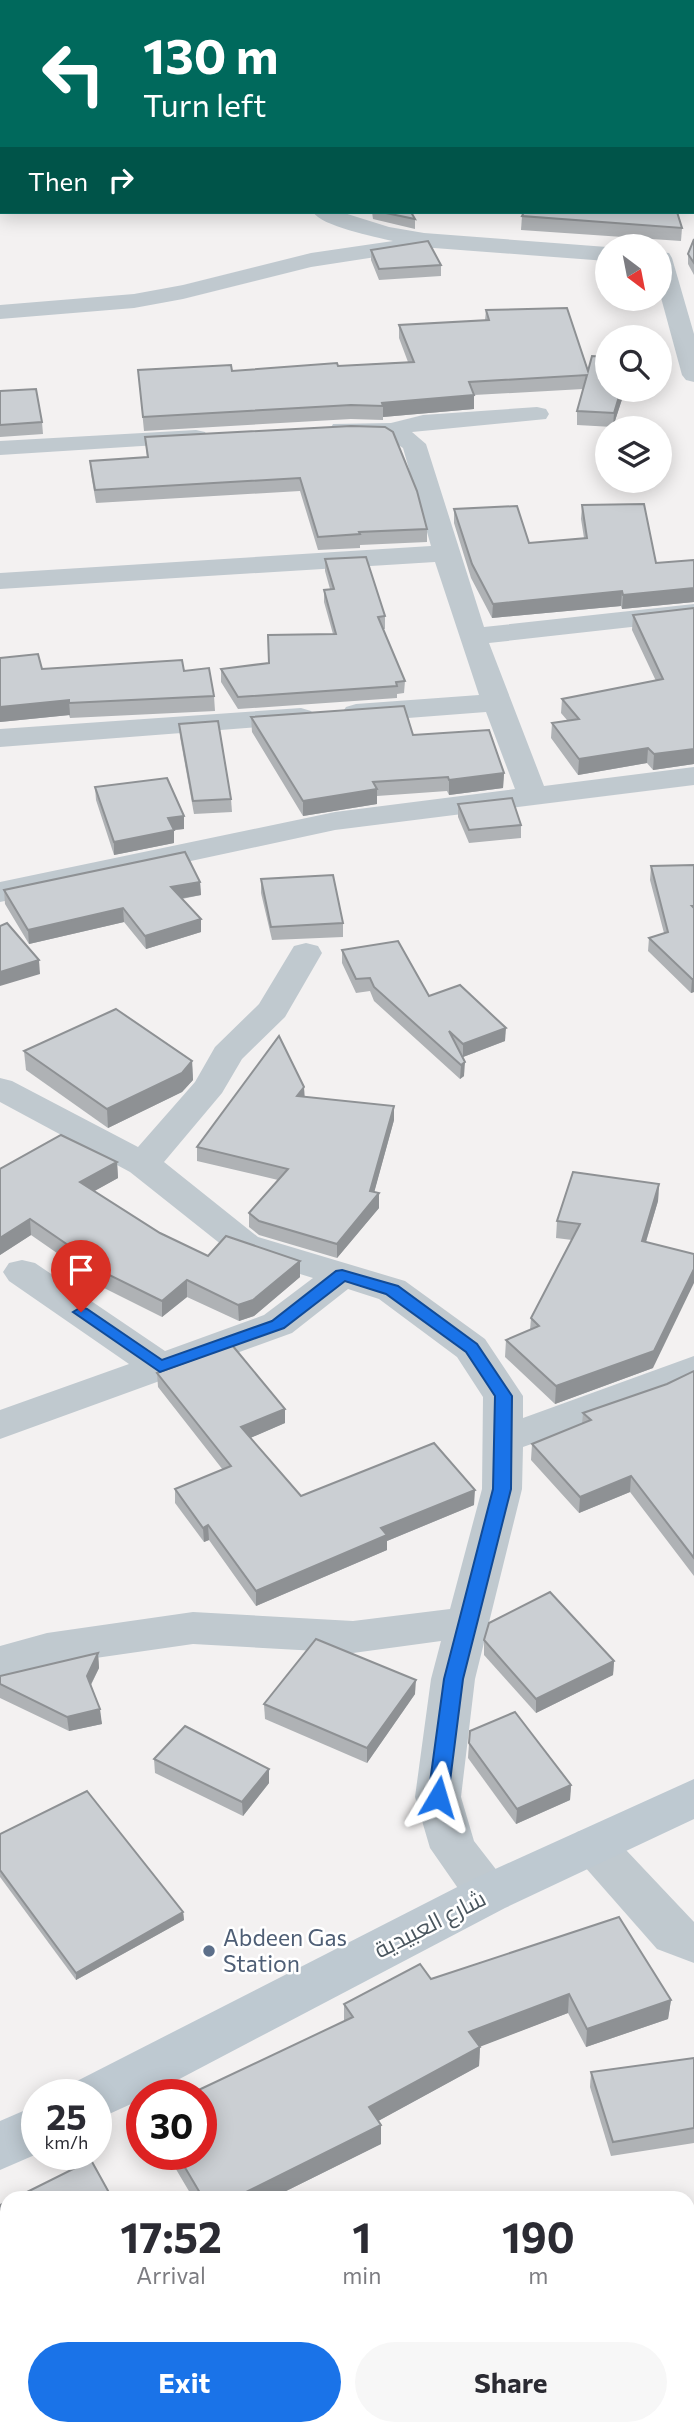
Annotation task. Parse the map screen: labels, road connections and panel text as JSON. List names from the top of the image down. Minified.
{"streets":{"main road":["شارع العبيدية"]},"places":["Abdeen Gas Station"],"north":"bottom right","page":{"turn":["130 m","Turn left"],"then":"Then","speed":"25 km/h","limit":"30","eta":["17:52","Arrival","1","min","190","m"],"buttons":["Exit","Share"]}}
